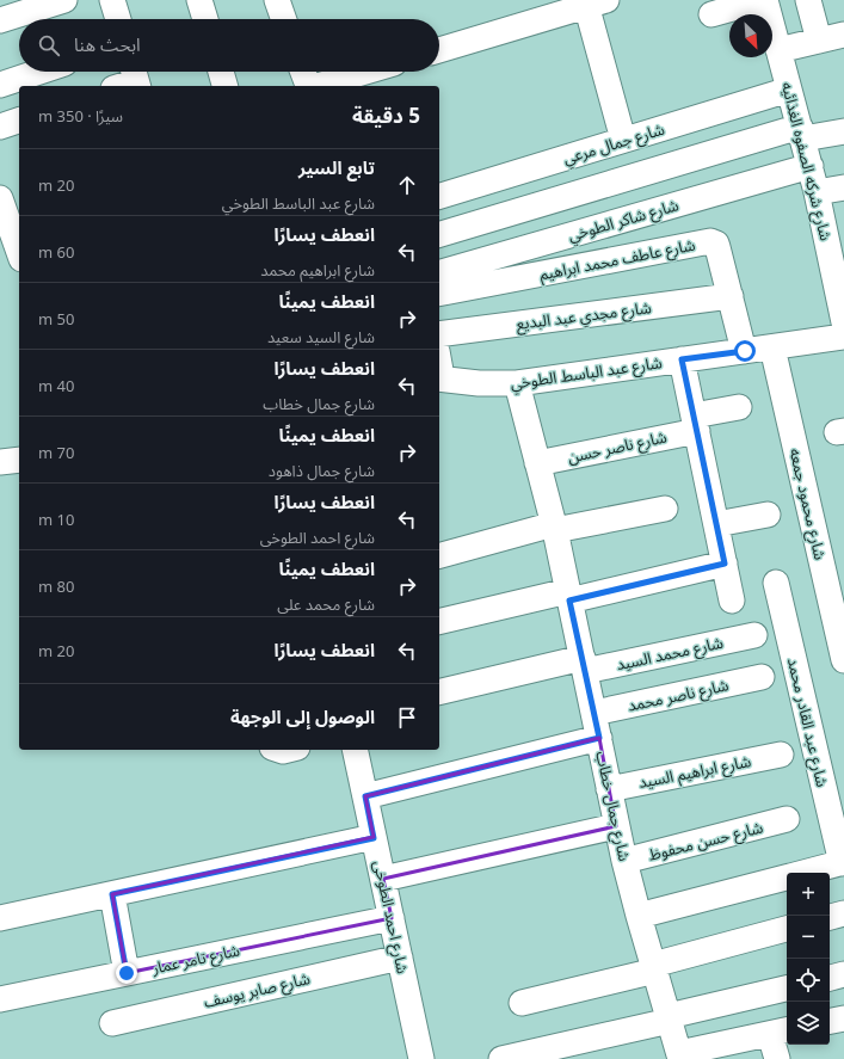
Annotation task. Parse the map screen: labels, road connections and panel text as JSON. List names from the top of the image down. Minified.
{"streets":{"street":["شارع جمال مرعي","شارع شركه الصفوه الغذائيه","شارع شاكر الطوخي","شارع عاطف محمد ابراهيم","شارع مجدي عبد البديع","شارع عبد الباسط الطوخي","شارع ناصر حسن","شارع محمود جمعه","شارع محمد السيد","شارع ناصر محمد","شارع عبد القادر محمد","شارع ابراهيم السيد","شارع جمال خطاب","شارع حسن محفوظ","شارع احمد الطوخى","شارع تامر عمار","شارع صابر يوسف"]},"crossings":[["شارع جمال مرعي","شارع شركه الصفوه الغذائيه"],["شارع شركه الصفوه الغذائيه","شارع شاكر الطوخي"],["شارع عاطف محمد ابراهيم","شارع مجدي عبد البديع"],["شارع عاطف محمد ابراهيم","شارع عبد الباسط الطوخي"],["شارع عبد الباسط الطوخي","شارع محمود جمعه"],["شارع عبد الباسط الطوخي","شارع جمال خطاب"],["شارع ناصر حسن","شارع جمال خطاب"],["شارع محمد السيد","شارع جمال خطاب"],["شارع ناصر محمد","شارع جمال خطاب"],["شارع ابراهيم السيد","شارع جمال خطاب"],["شارع جمال خطاب","شارع حسن محفوظ"],["شارع احمد الطوخى","شارع تامر عمار"],["شارع احمد الطوخى","شارع صابر يوسف"]],"north":"bottom right","page":{"search":"ابحث هنا","heading":["5 دقيقة","سيرًا · 350 m"],"list":[["تابع السير","شارع عبد الباسط الطوخي","20 m"],["انعطف يسارًا","شارع ابراهيم محمد","60 m"],["انعطف يمينًا","شارع السيد سعيد","50 m"],["انعطف يسارًا","شارع جمال خطاب","40 m"],["انعطف يمينًا","شارع جمال ذاهود","70 m"],["انعطف يسارًا","شارع احمد الطوخى","10 m"],["انعطف يمينًا","شارع محمد على","80 m"],["انعطف يسارًا","20 m"],"الوصول إلى الوجهة"],"map_buttons":["+","−"]}}
